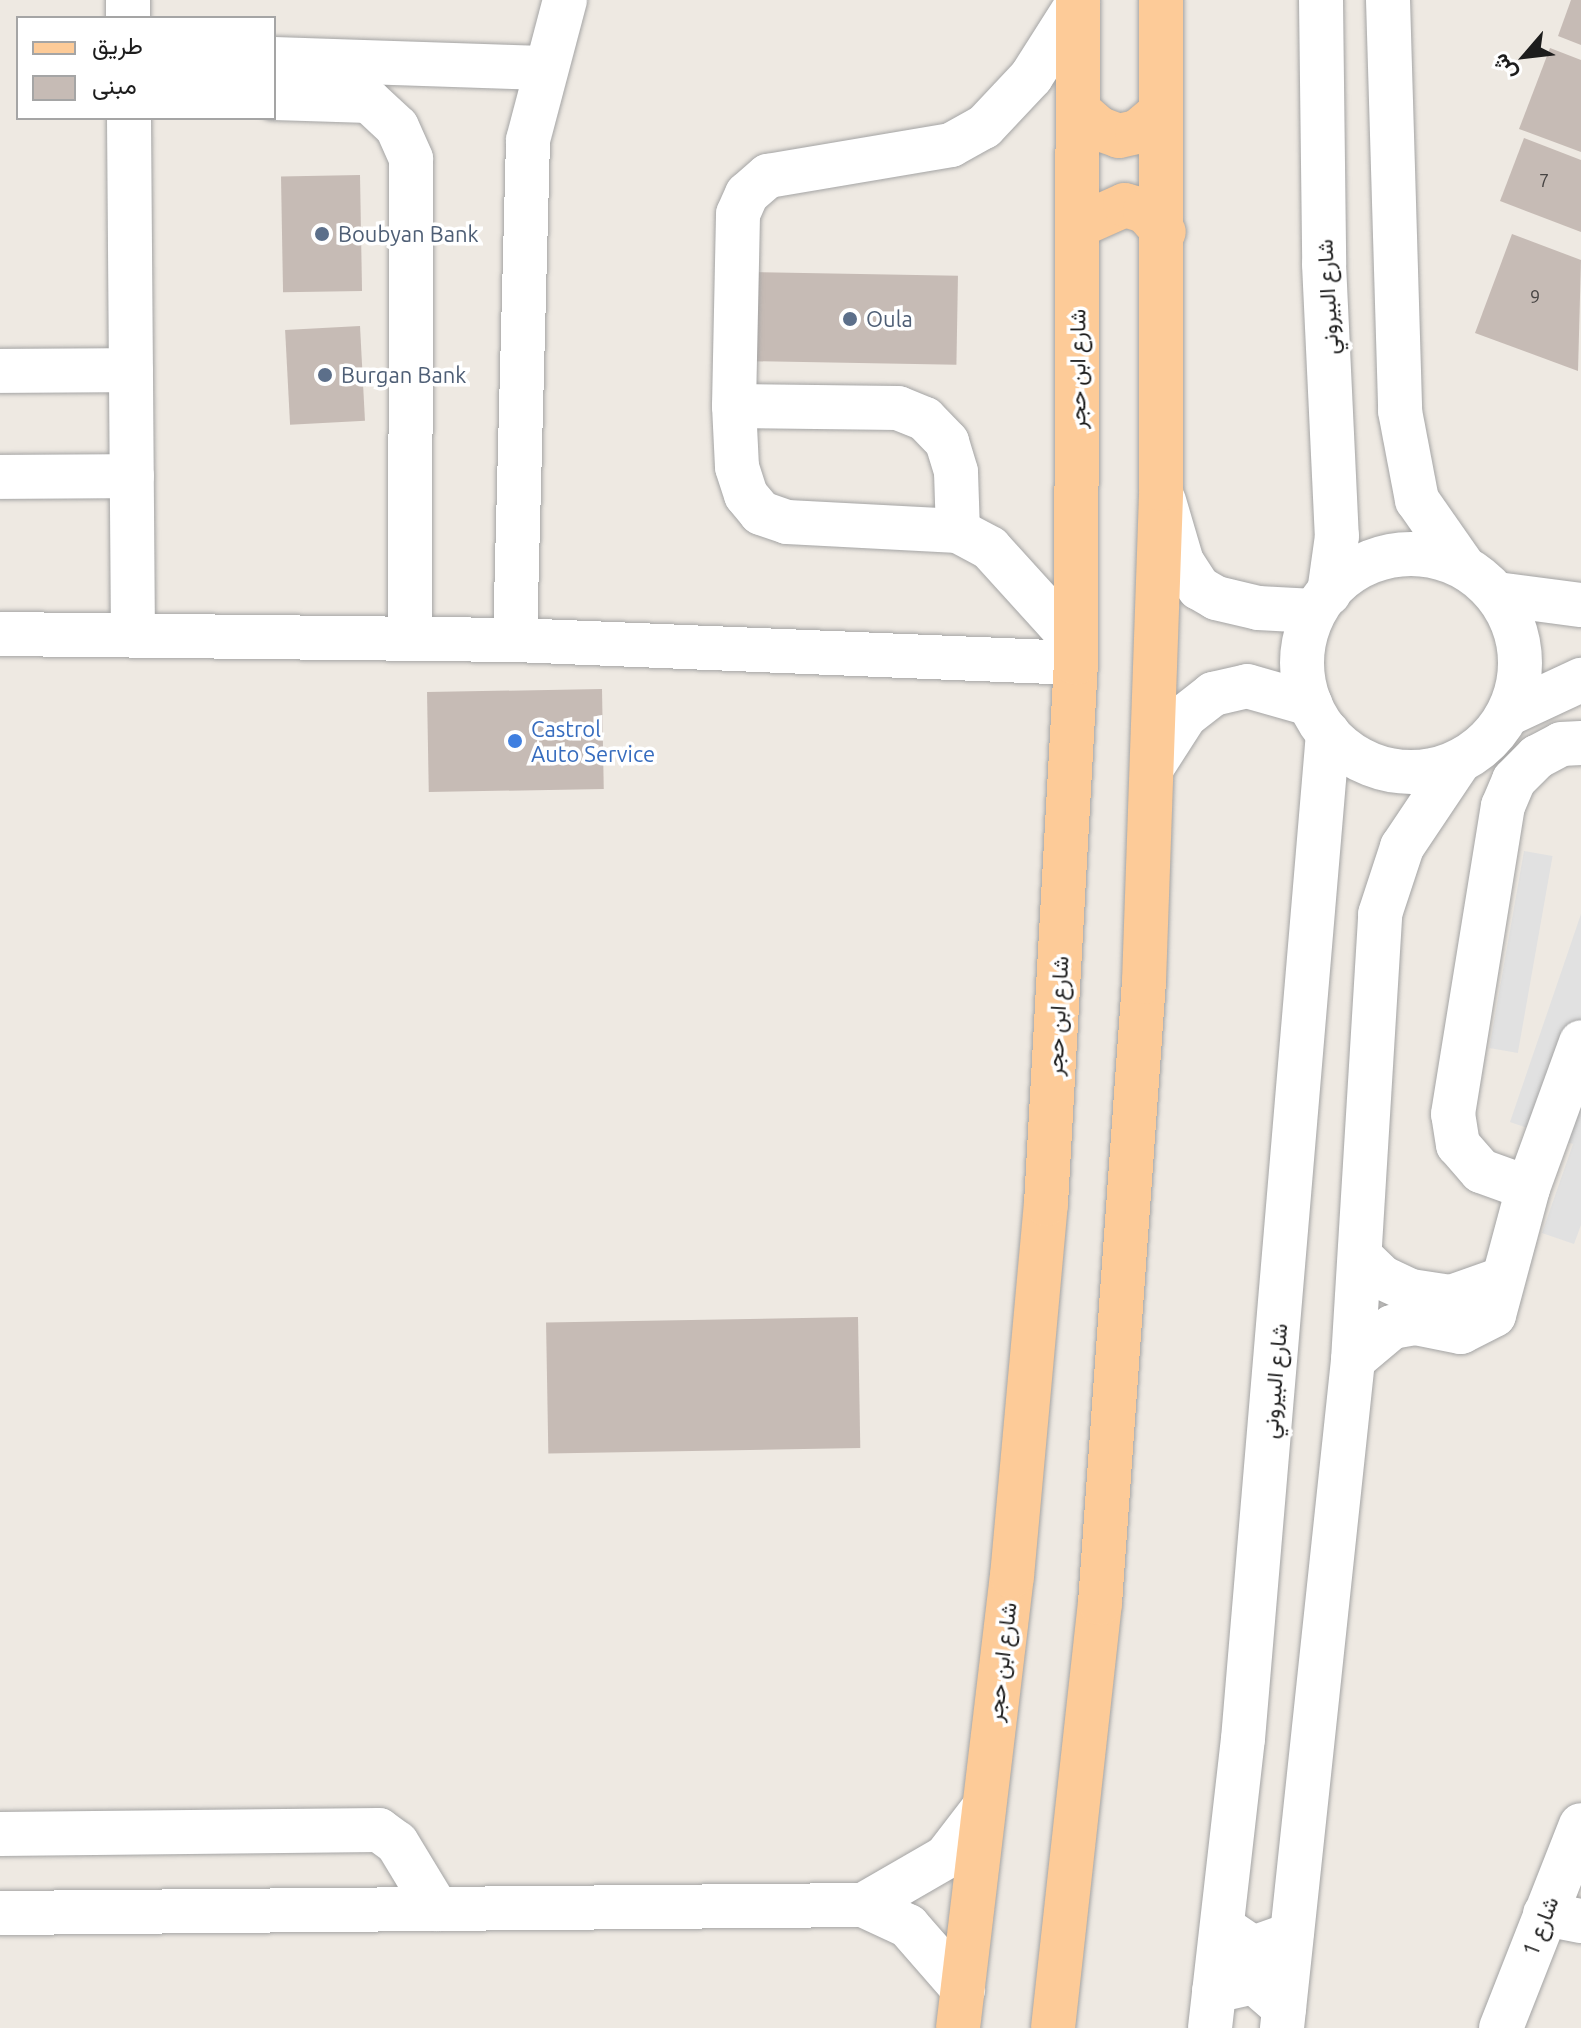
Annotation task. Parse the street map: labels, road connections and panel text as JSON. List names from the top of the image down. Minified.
{"streets":{"main road":["شارع ابن حجر"],"street":["شارع البيروني","شارع 1"]},"places":["Boubyan Bank","Oula","Burgan Bank","Castrol Auto Service"],"house_numbers":["7","9"],"legend":["طريق","مبنى"],"north":"bottom left"}
